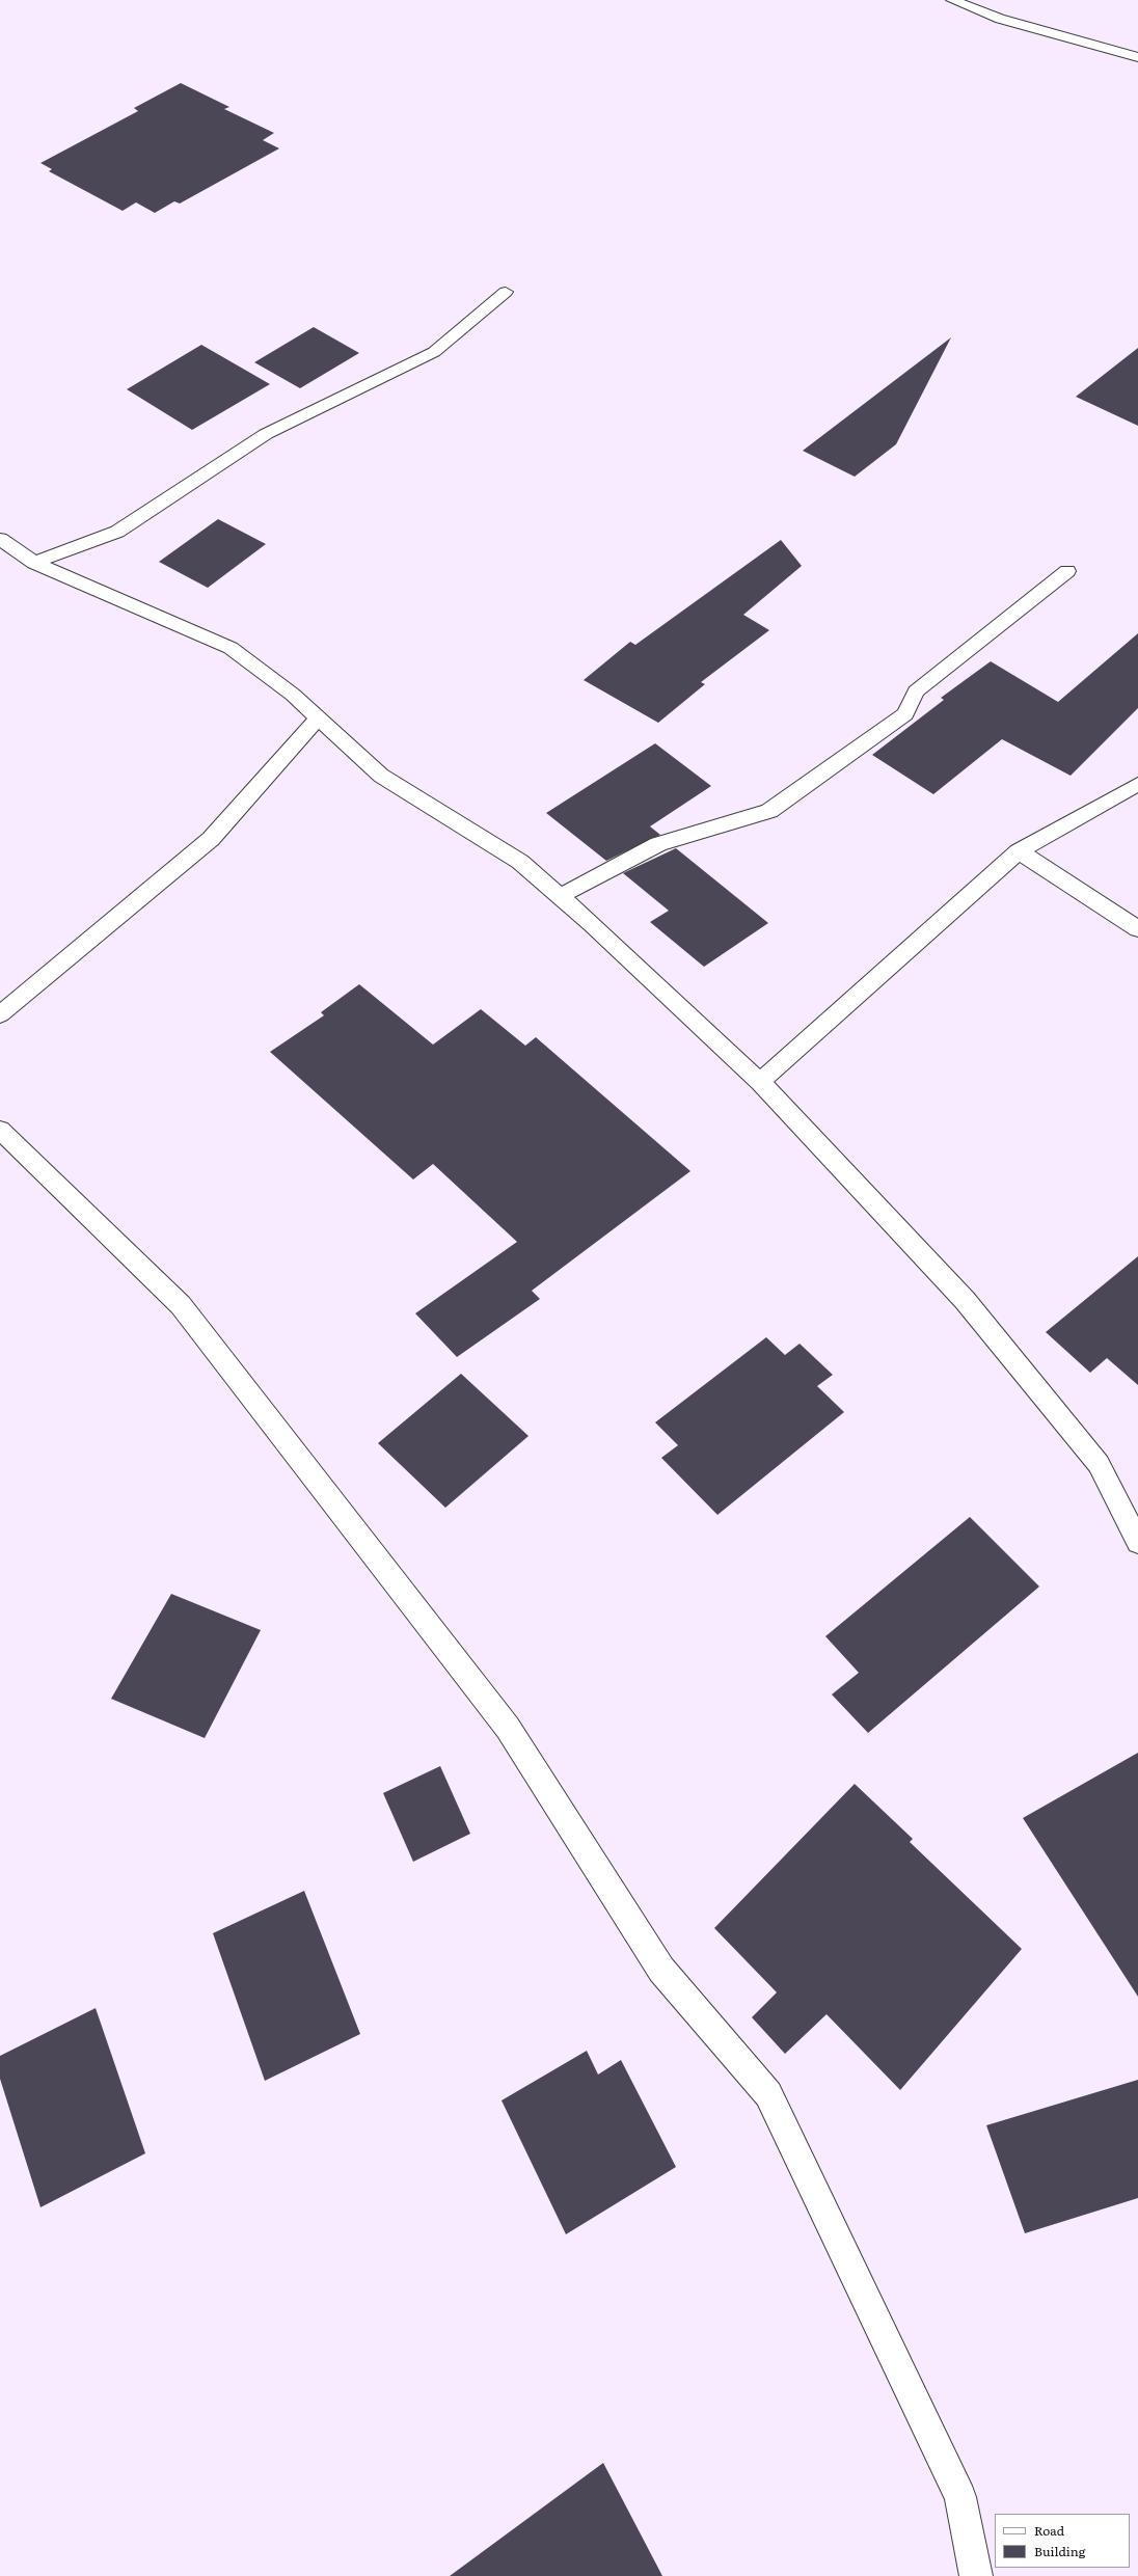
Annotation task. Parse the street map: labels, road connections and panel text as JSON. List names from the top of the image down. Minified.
{"legend":["Road","Building"]}
